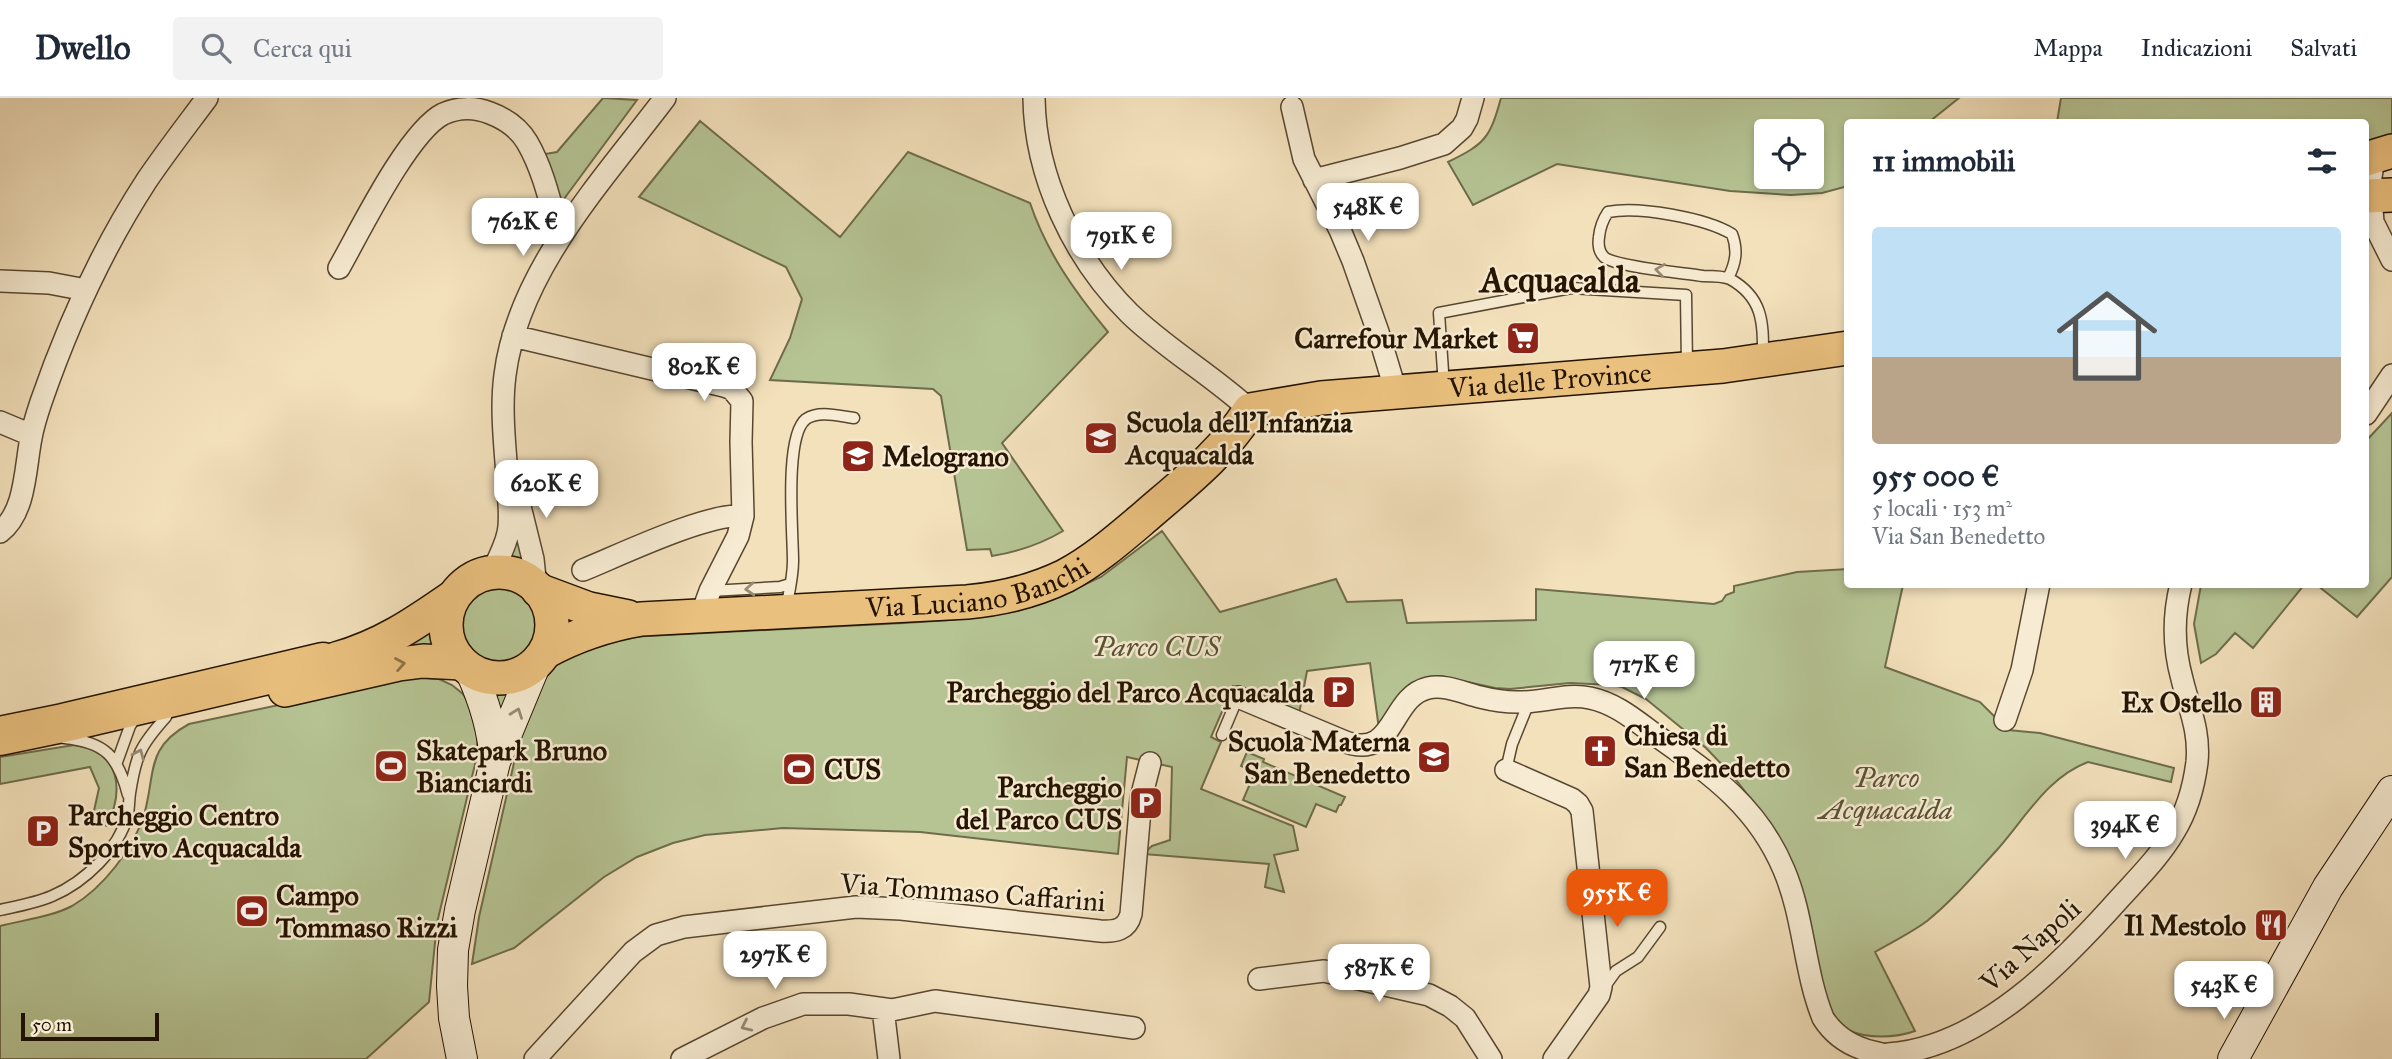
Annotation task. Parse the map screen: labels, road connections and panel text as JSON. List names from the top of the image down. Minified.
{"streets":{"main road":["Via delle Province","Via Luciano Banchi"],"street":["Via Tommaso Caffarini","Via Napoli"]},"crossings":[["Via delle Province","Via Luciano Banchi"]],"districts":["Acquacalda"],"parks":["Parco CUS","Parco Acquacalda"],"places":{"supermarket":["Carrefour Market"],"school or university":["Scuola dell'Infanzia Acquacalda","Melograno","Scuola Materna San Benedetto"],"parking":["Parcheggio del Parco Acquacalda","Parcheggio del Parco CUS","Parcheggio Centro Sportivo Acquacalda"],"building":["Ex Ostello"],"church":["Chiesa di San Benedetto"],"sports":["Skatepark Bruno Bianciardi","CUS","Campo Tommaso Rizzi"],"restaurant":["Il Mestolo"]},"scale_bar":"50 m","page":{"header":"Dwello","search":"Cerca qui","nav":["Mappa","Indicazioni","Salvati"],"heading":"11 immobili","price":["548K €","762K €","791K €","802K €","620K €","717K €","394K €","955K €","297K €","587K €","543K €"],"list":[{"name":"955 000 €","note":"5 locali · 153 m² · Via San Benedetto"}],"scale":"50 m"}}
